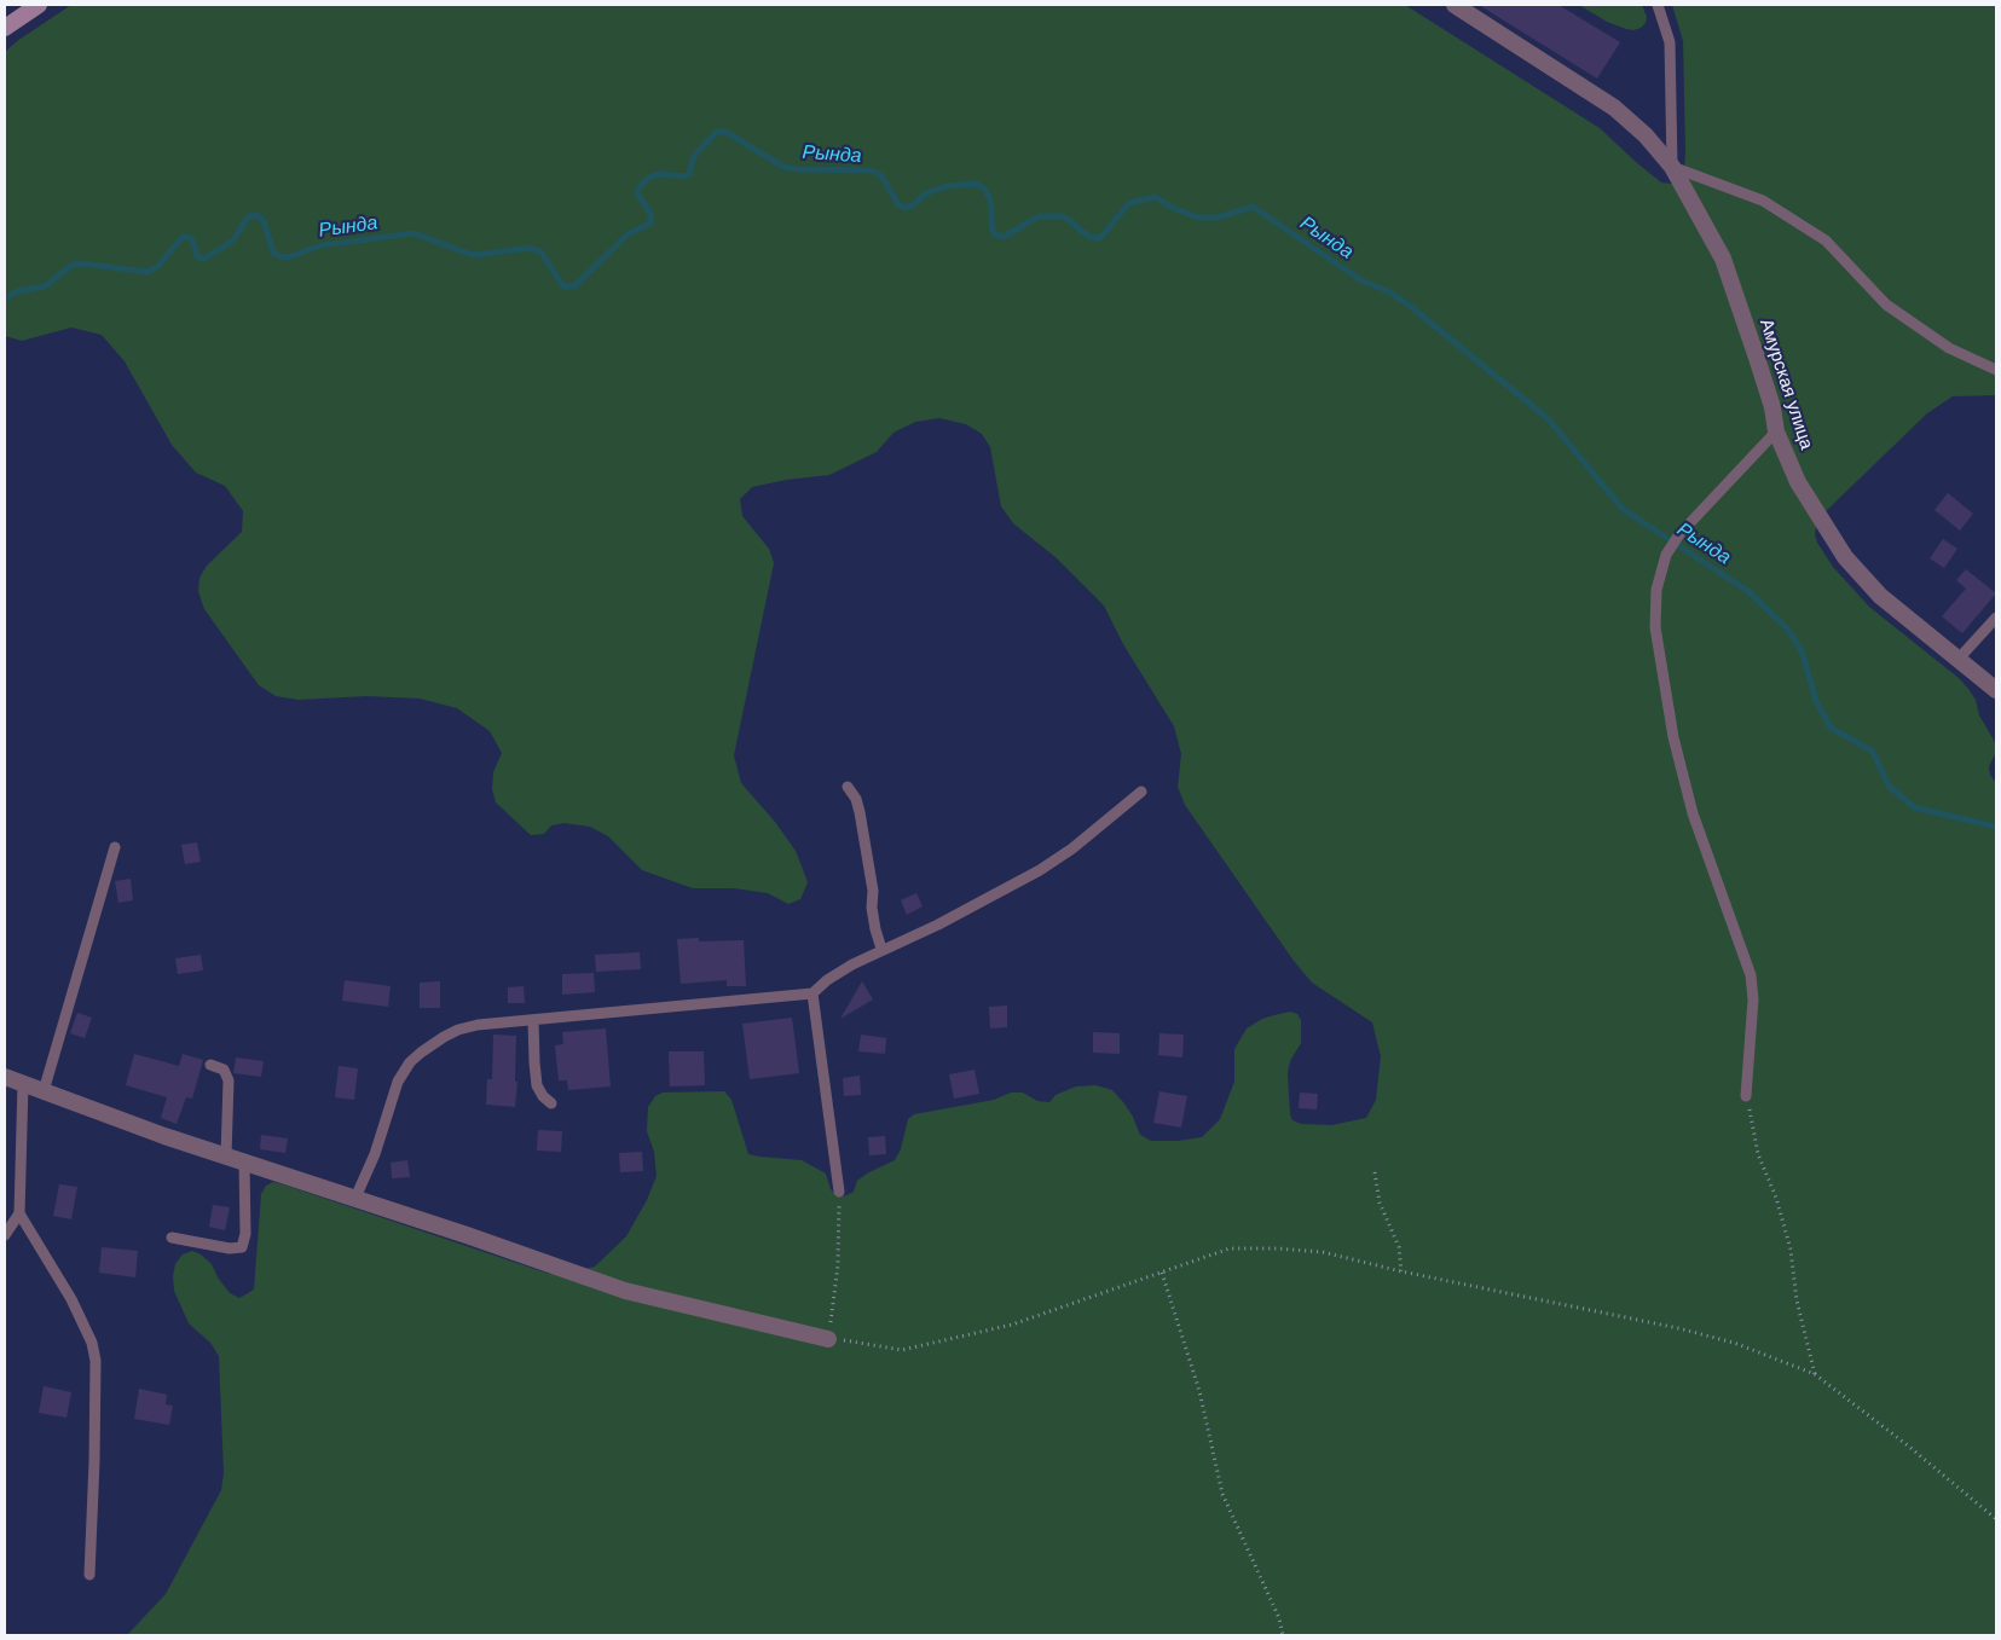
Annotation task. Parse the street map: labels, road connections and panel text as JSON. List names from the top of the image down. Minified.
{"streets":{"street":["Амурская улица"]},"water":["Рында"]}
